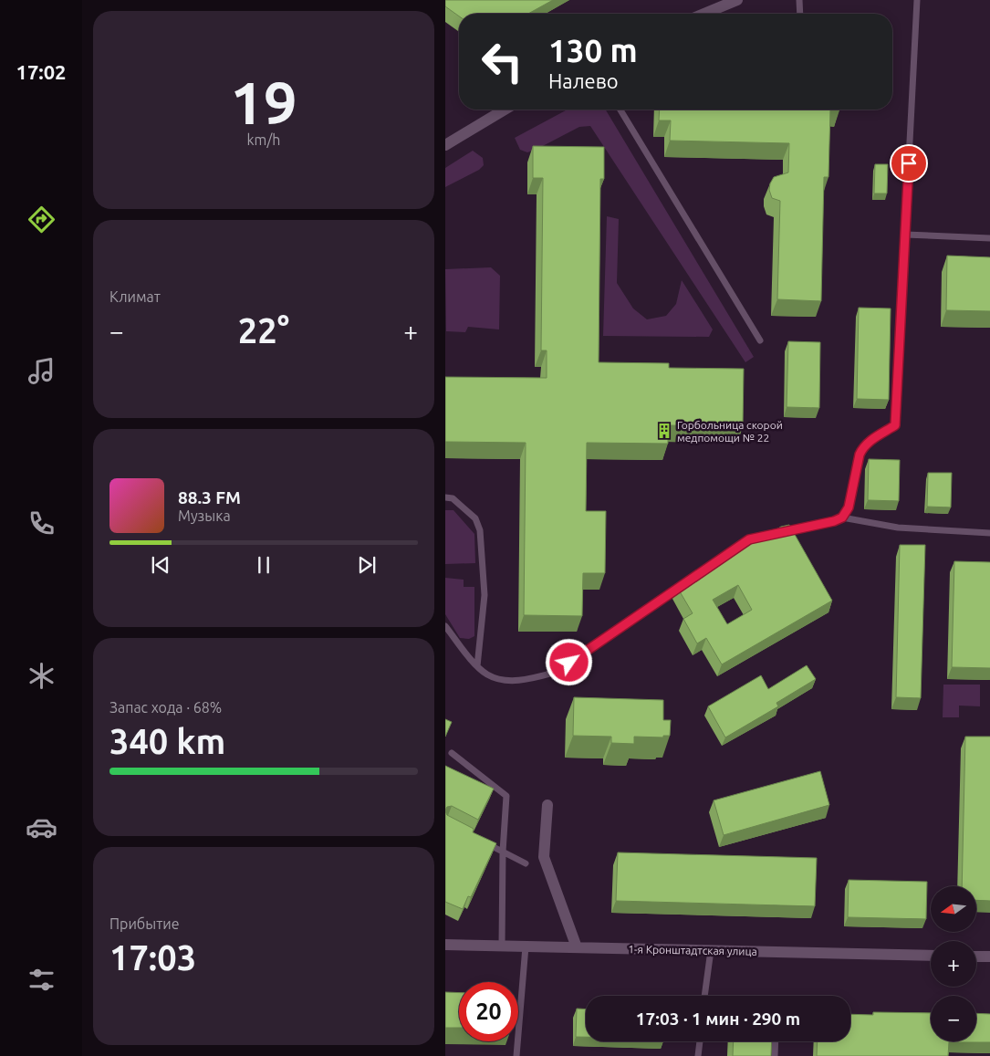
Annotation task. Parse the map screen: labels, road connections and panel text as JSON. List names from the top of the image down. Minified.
{"streets":{"street":["1-я Кронштадтская улица"]},"places":{"building":["Горбольница скорой медпомощи № 22"]},"north":"left","page":{"tabs":"17:02","tile":[["19","km/h"],"Климат",["Запас хода · 68%","340 km"],["Прибытие","17:03"]],"turn":["130 m","Налево"],"heat":["−","22°","+"],"song":["88.3 FM","Музыка"],"map_buttons":["+","−"],"limit":"20","trip":"17:03 · 1 мин · 290 m"}}
